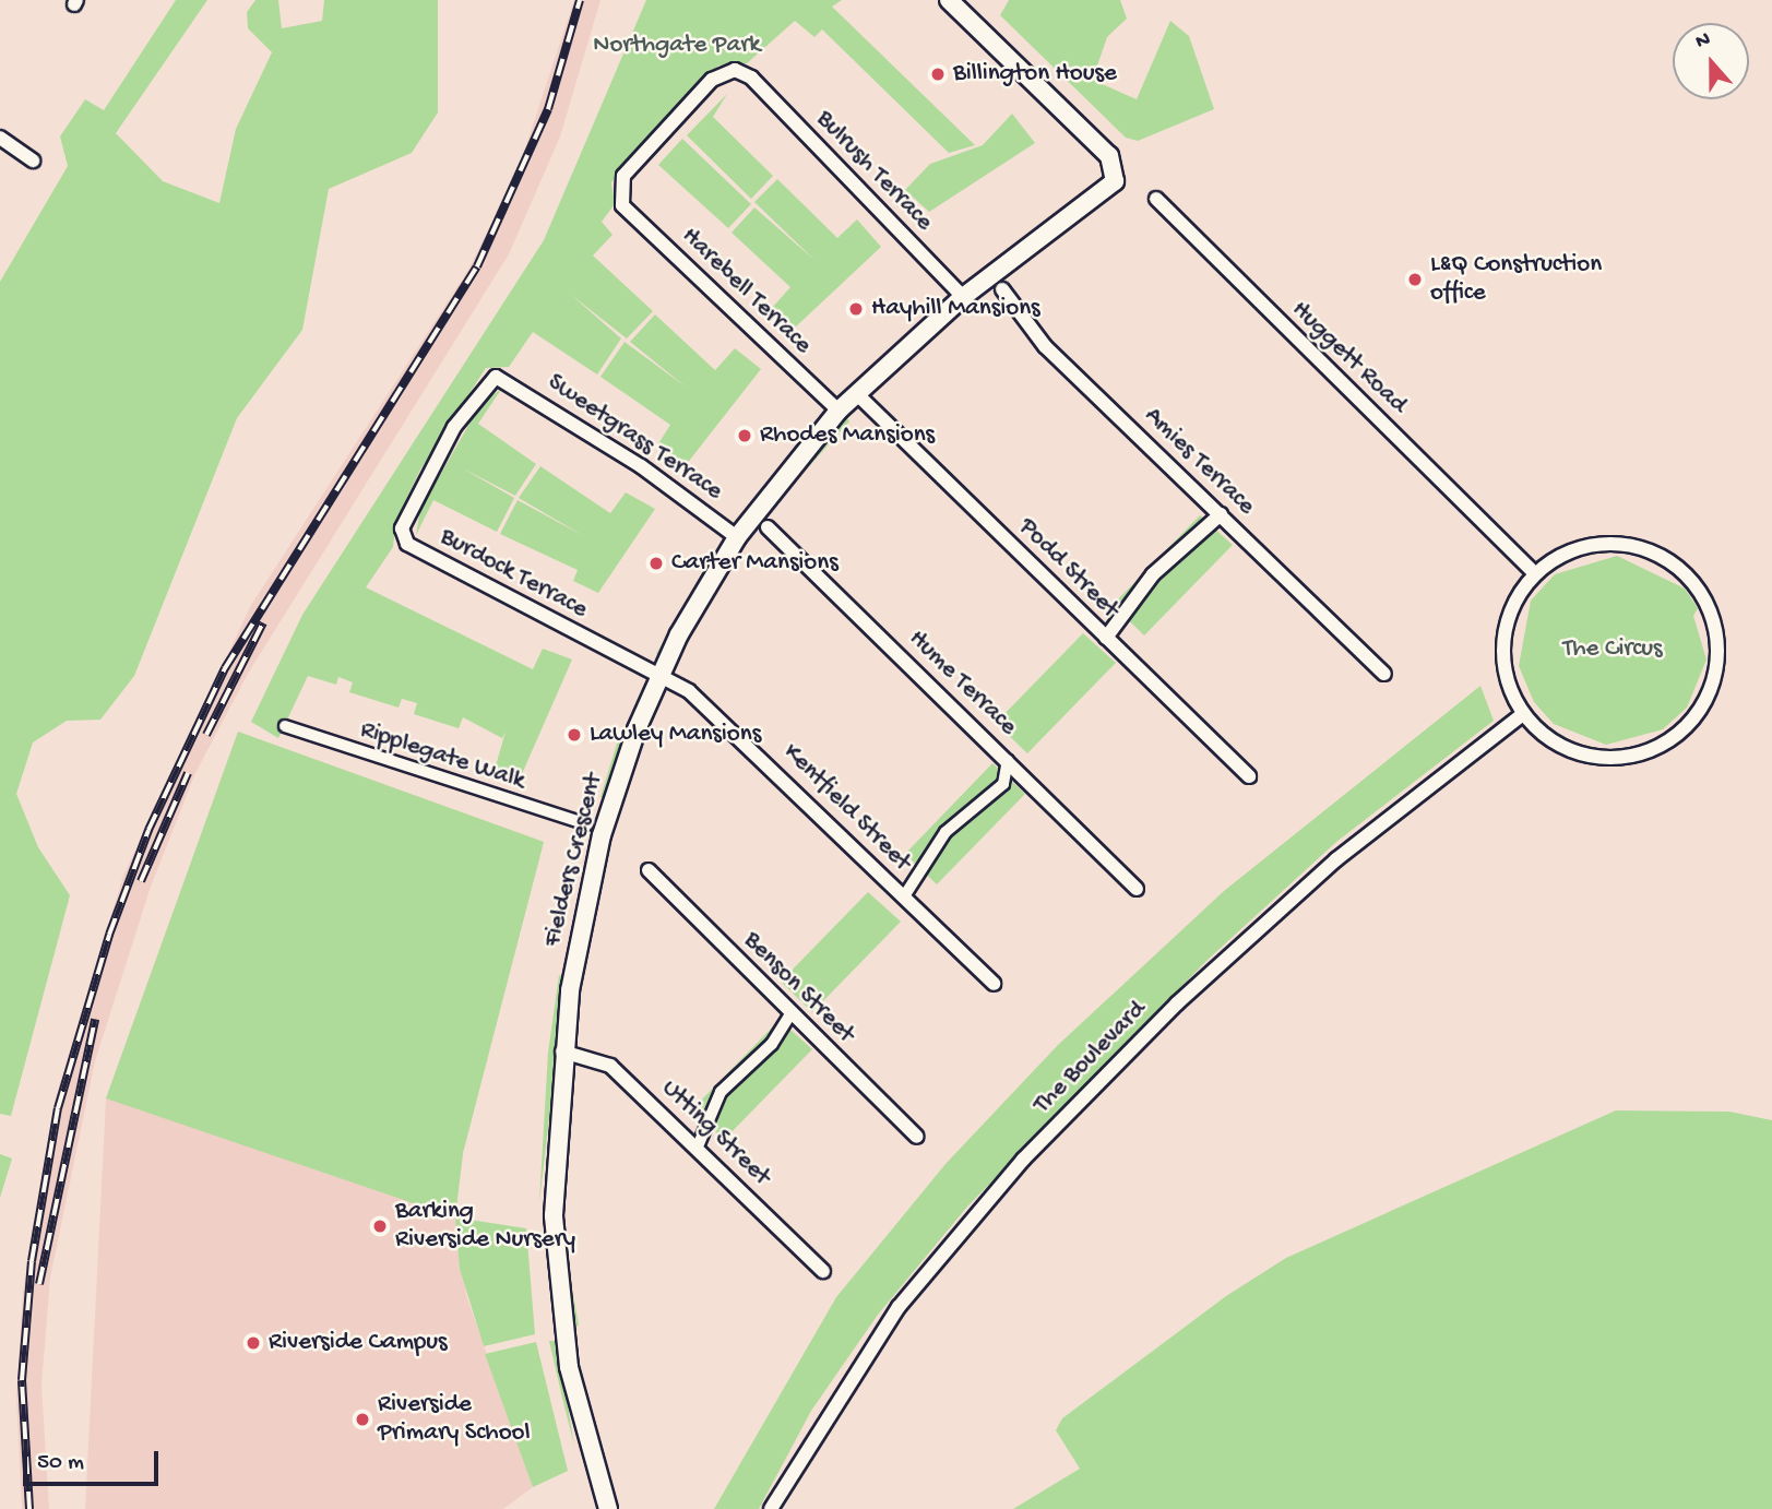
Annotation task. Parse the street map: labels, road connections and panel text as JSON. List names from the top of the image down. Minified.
{"streets":{"street":["Bulrush Terrace","Harebell Terrace","Huggett Road","Sweetgrass Terrace","Amies Terrace","Podd Street","Burdock Terrace","Hume Terrace","Ripplegate Walk","Kentfield Street","Fielders Crescent","Benson Street","The Boulevard","Utting Street"]},"crossings":[["Bulrush Terrace","Harebell Terrace"],["Bulrush Terrace","Fielders Crescent"],["Harebell Terrace","Fielders Crescent"],["Huggett Road","The Boulevard"],["Sweetgrass Terrace","Burdock Terrace"],["Sweetgrass Terrace","Fielders Crescent"],["Amies Terrace","Fielders Crescent"],["Podd Street","Fielders Crescent"],["Burdock Terrace","Kentfield Street"],["Burdock Terrace","Fielders Crescent"],["Hume Terrace","Fielders Crescent"],["Kentfield Street","Fielders Crescent"],["Fielders Crescent","Utting Street"]],"parks":["Northgate Park","The Circus"],"places":["Billington House","L&Q Construction office","Hayhill Mansions","Rhodes Mansions","Carter Mansions","Lawley Mansions","Barking Riverside Nursery","Riverside Campus","Riverside Primary School"],"scale_bar":"50 m","north":"top"}
